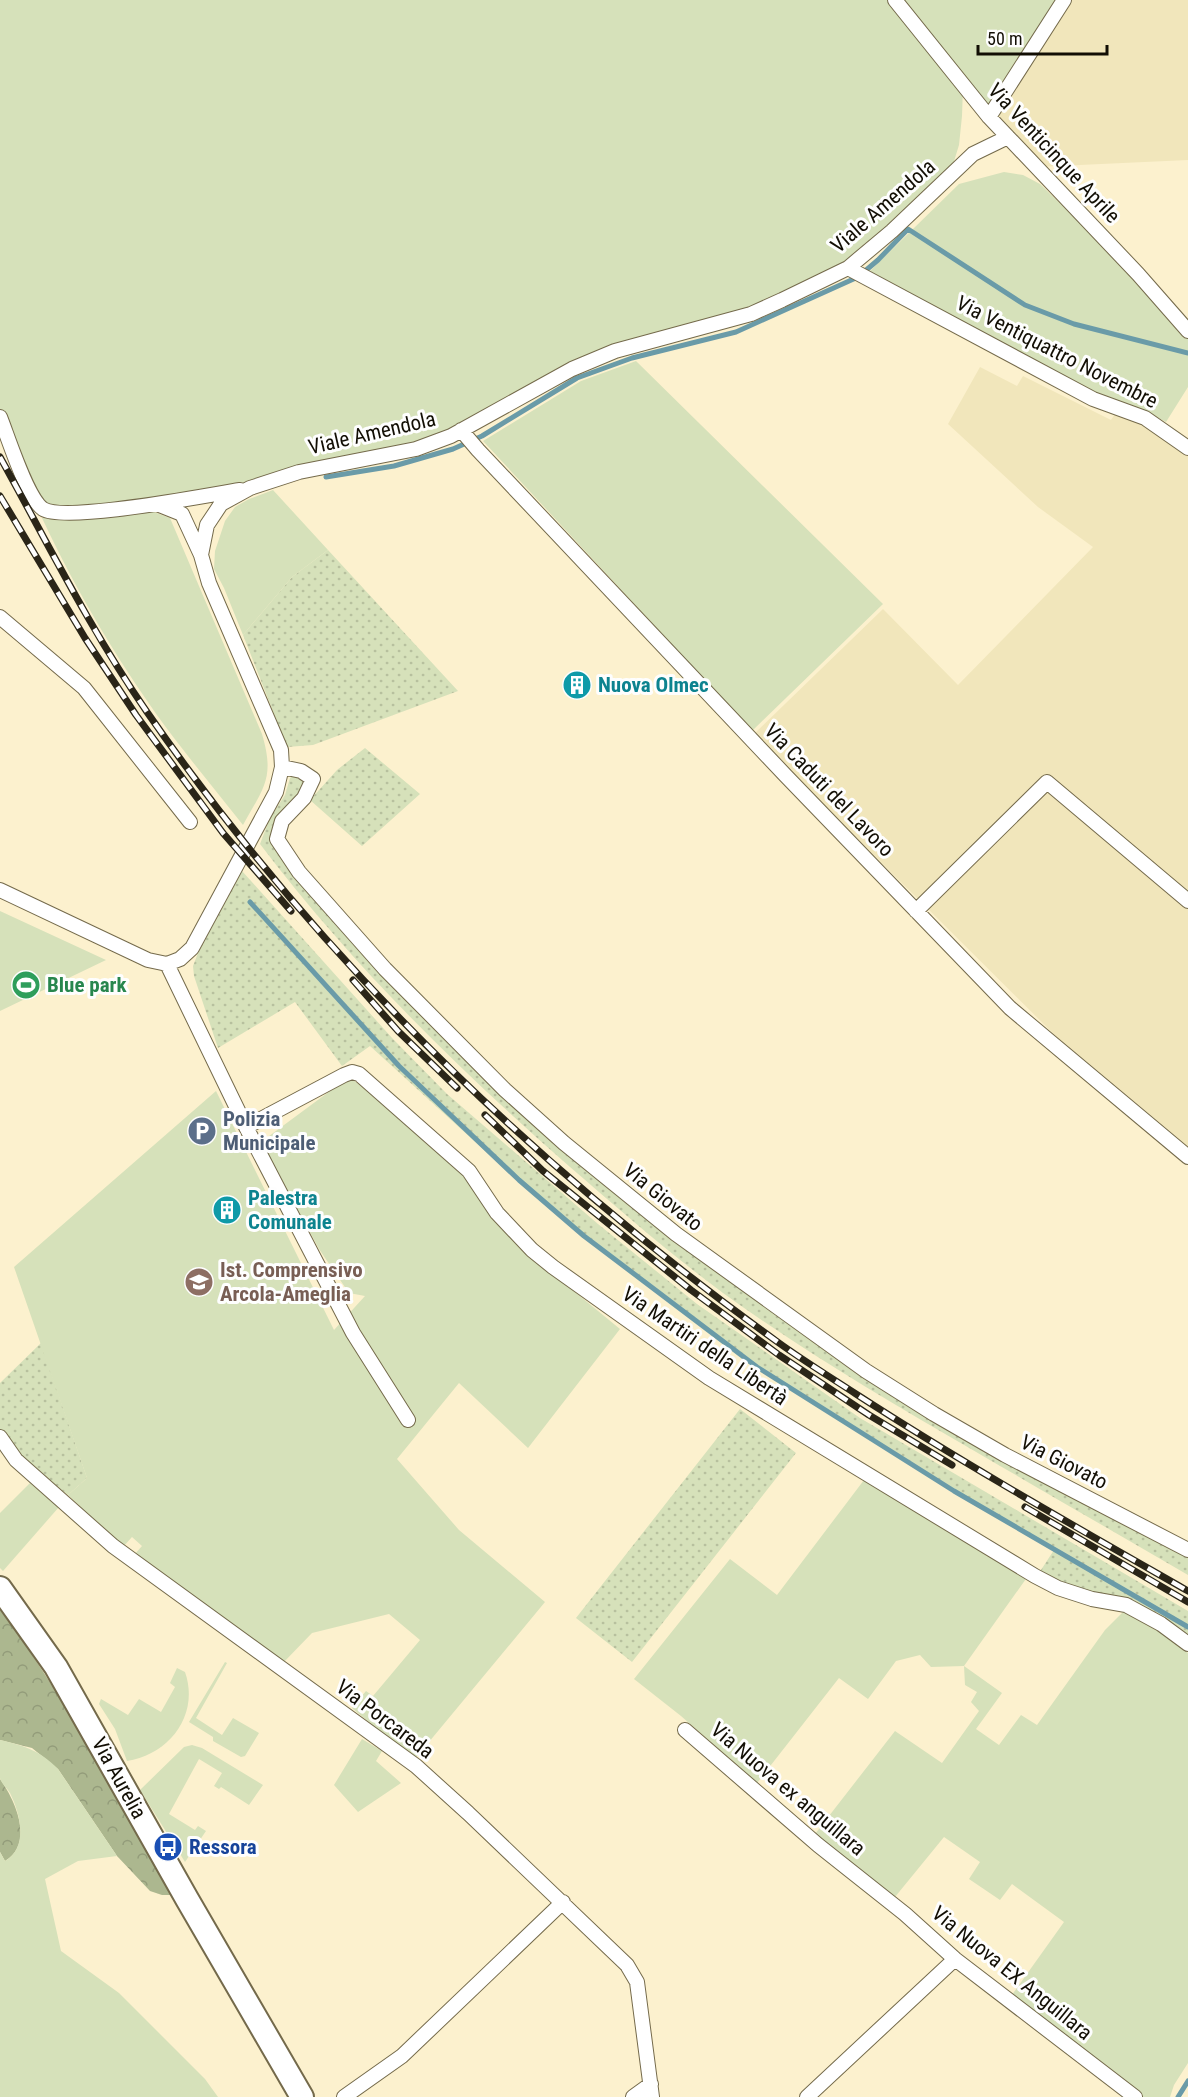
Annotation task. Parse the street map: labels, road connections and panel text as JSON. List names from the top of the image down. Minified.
{"streets":{"main road":["Via Aurelia"],"street":["Via Venticinque Aprile","Viale Amendola","Via Ventiquattro Novembre","Via Caduti del Lavoro","Via Giovato","Via Martiri della Libertà","Via Porcareda","Via Nuova ex anguillara","Via Nuova EX Anguillara"]},"crossings":[["Via Venticinque Aprile","Viale Amendola"],["Viale Amendola","Via Ventiquattro Novembre"],["Viale Amendola","Via Caduti del Lavoro"],["Viale Amendola","Via Giovato"],["Via Nuova ex anguillara","Via Nuova EX Anguillara"]],"places":{"building":["Nuova Olmec","Palestra Comunale"],"sports":["Blue park"],"parking":["Polizia Municipale"],"school or university":["Ist. Comprensivo Arcola-Ameglia"],"bus stop":["Ressora"]},"scale_bar":"50 m"}
